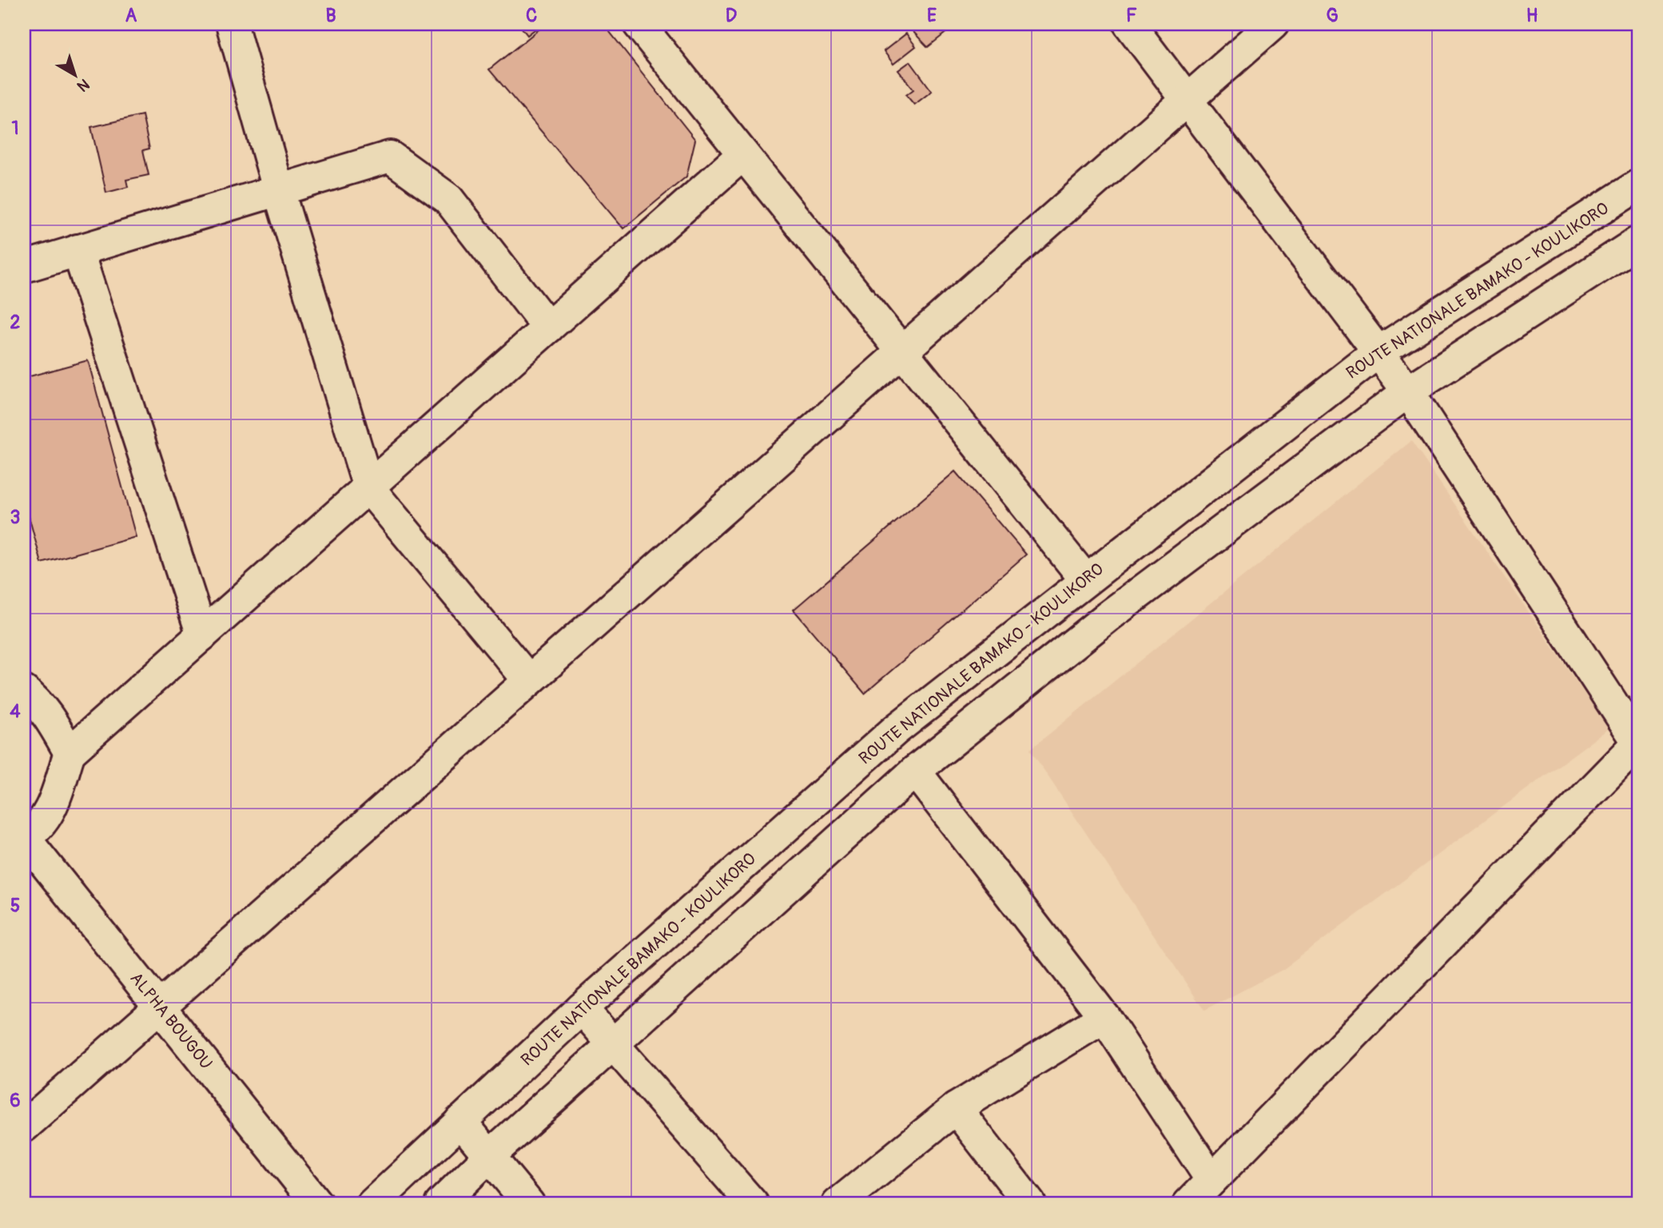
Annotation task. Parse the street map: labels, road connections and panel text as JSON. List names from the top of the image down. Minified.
{"streets":{"street":["ROUTE NATIONALE BAMAKO - KOULIKORO","ALPHA BOUGOU"]},"north":"bottom right","grid":{"columns":["A","B","C","D","E","F","G","H"],"rows":["1","2","3","4","5","6"]}}
